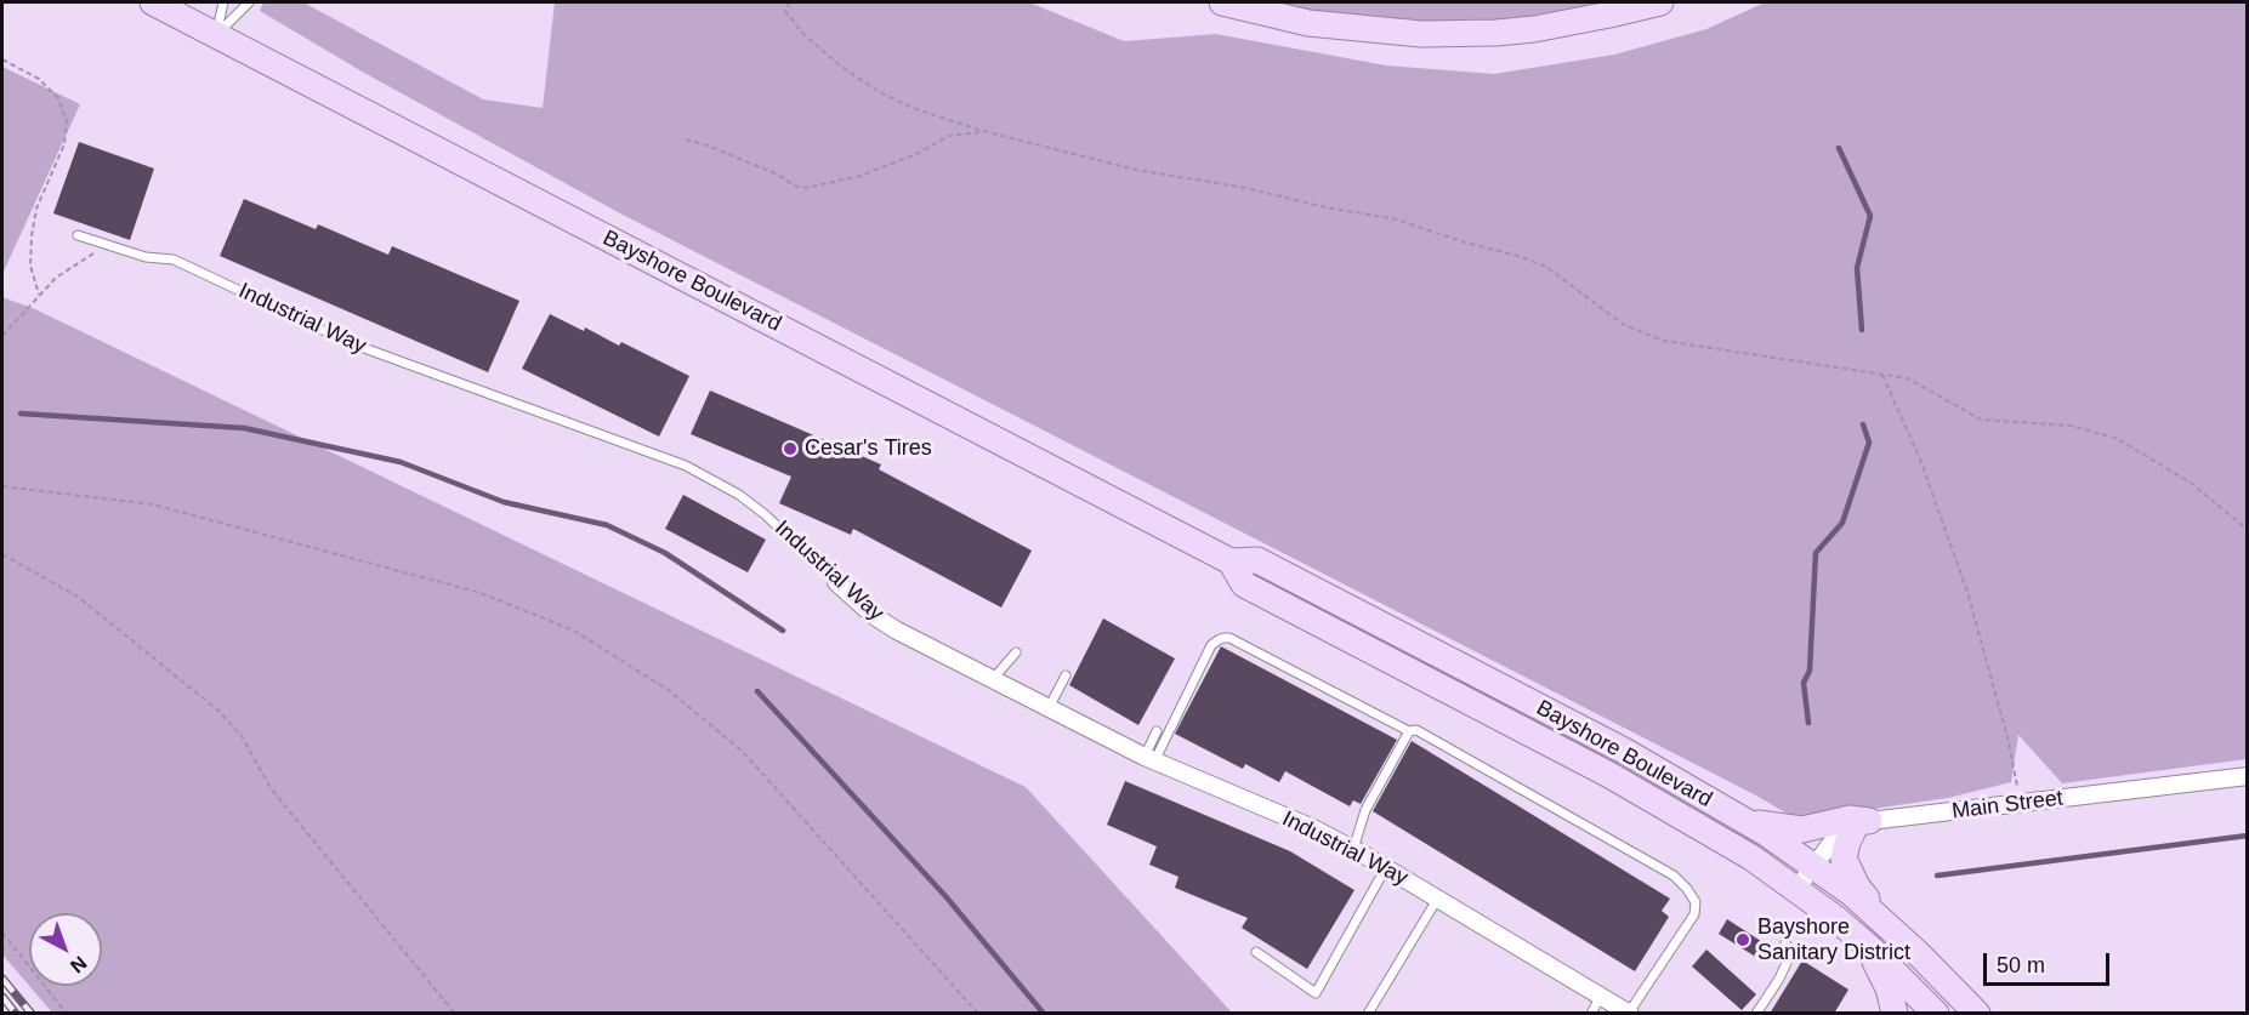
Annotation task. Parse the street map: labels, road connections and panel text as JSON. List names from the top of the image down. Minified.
{"streets":{"main road":["Bayshore Boulevard"],"street":["Industrial Way","Main Street"]},"places":["Cesar's Tires","Bayshore Sanitary District"],"scale_bar":"50 m","north":"bottom right"}
